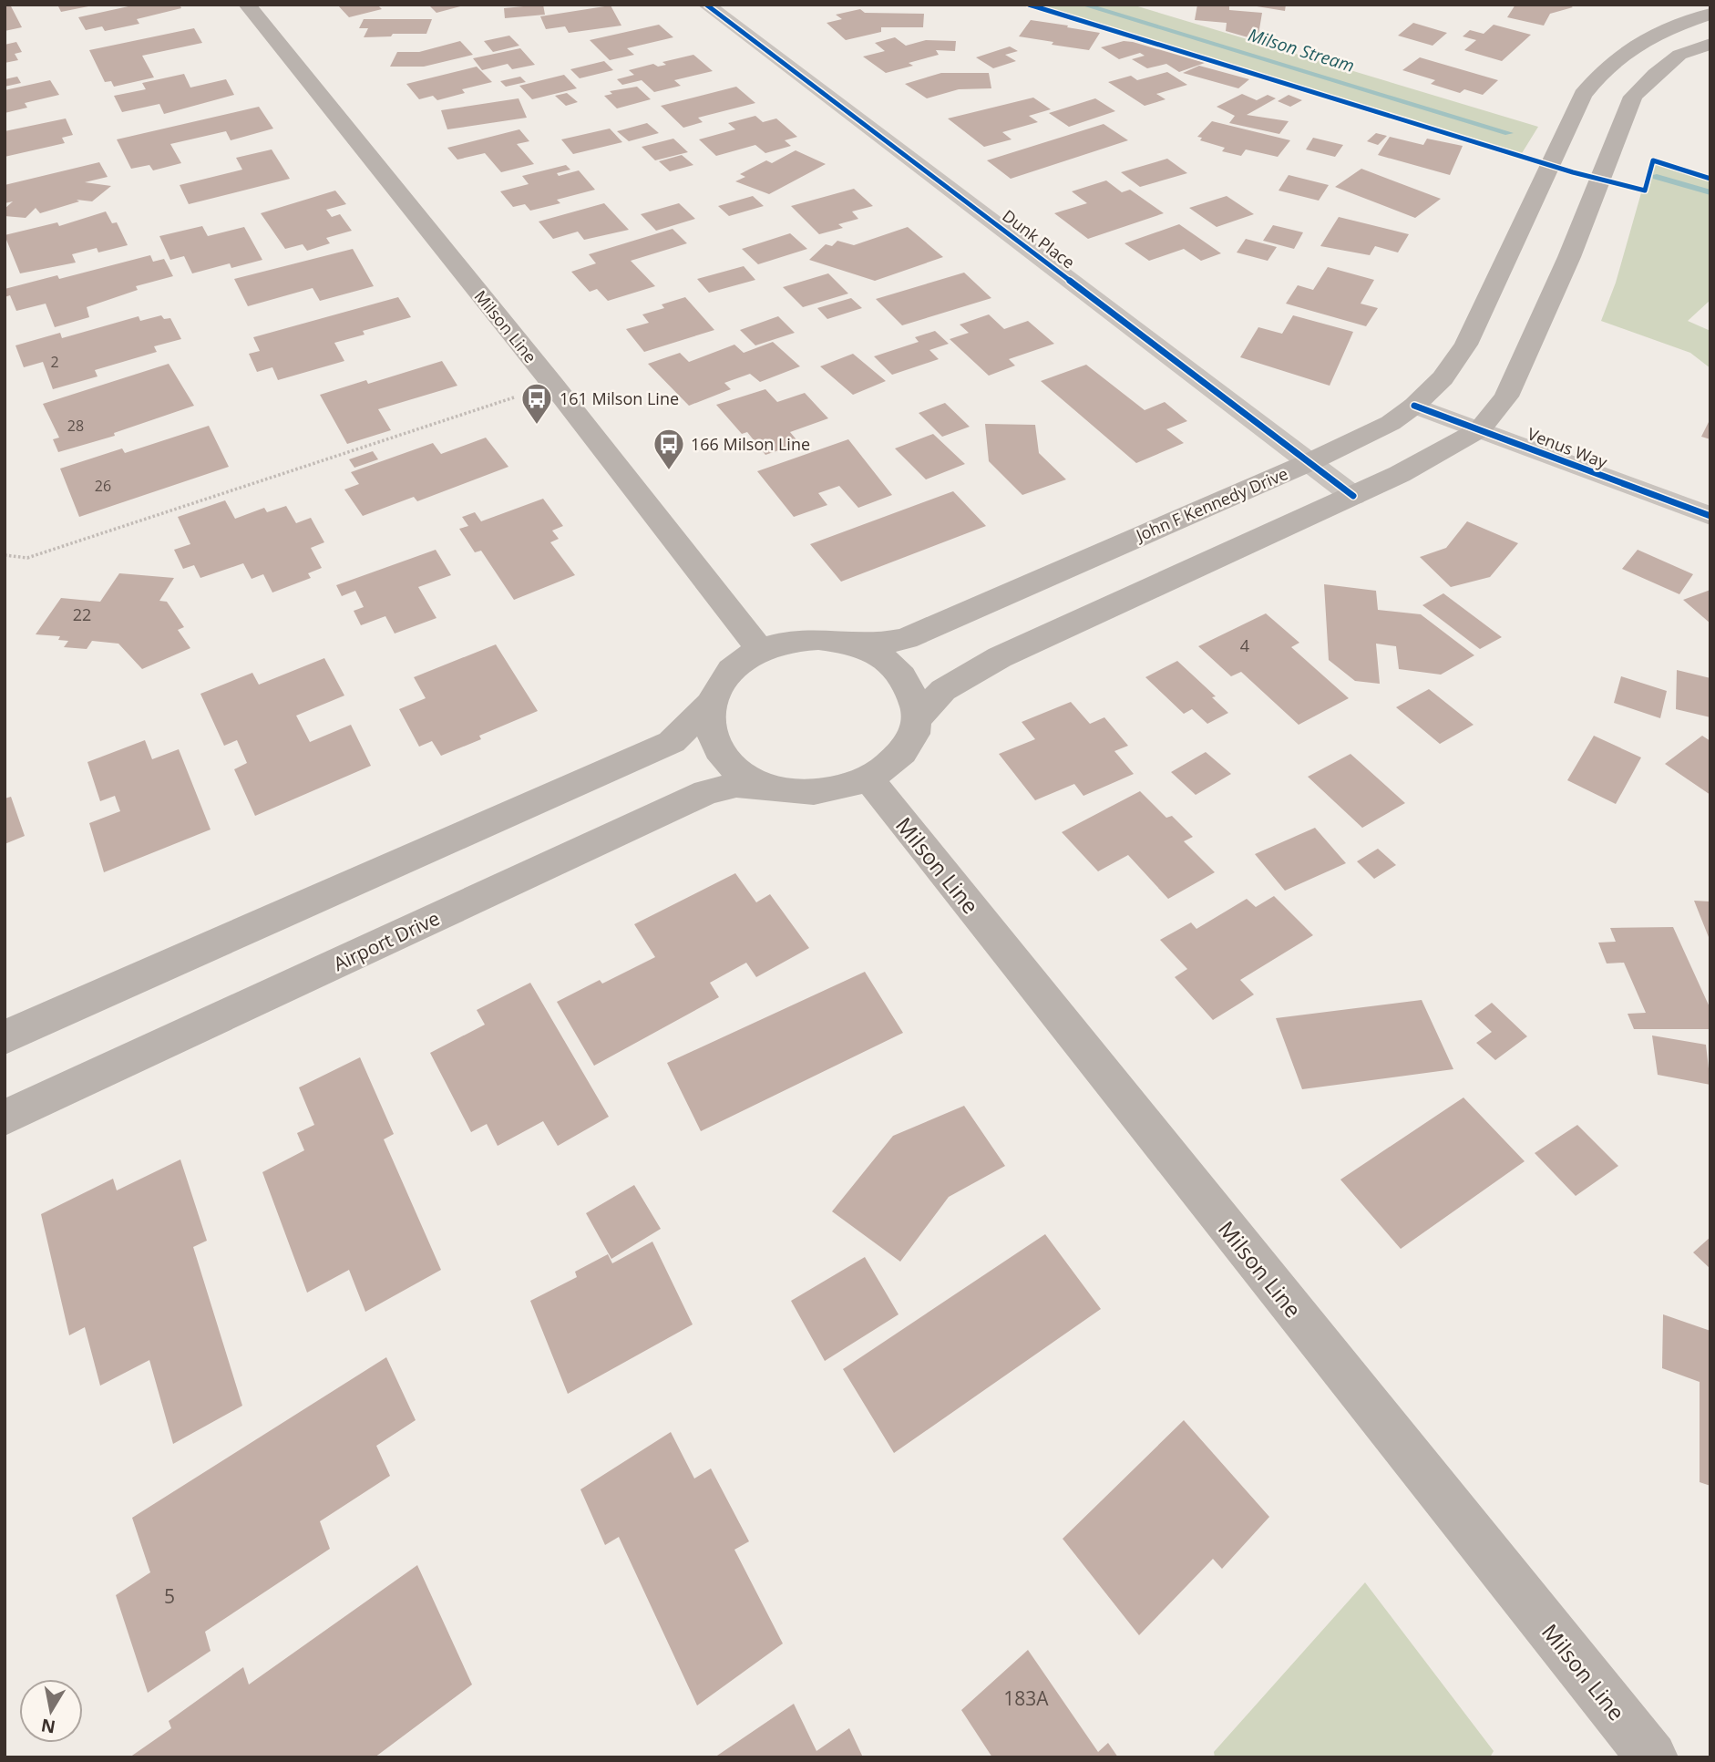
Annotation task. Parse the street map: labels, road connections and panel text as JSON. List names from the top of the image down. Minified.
{"streets":{"main road":["Milson Line","John F Kennedy Drive","Airport Drive"],"street":["Dunk Place","Venus Way"]},"crossings":[["Dunk Place","John F Kennedy Drive"],["Milson Line","John F Kennedy Drive"],["Milson Line","Airport Drive"],["Venus Way","John F Kennedy Drive"],["John F Kennedy Drive","Airport Drive"]],"water":["Milson Stream"],"places":{"bus stop":["161 Milson Line","166 Milson Line"]},"house_numbers":["2","28","26","22","4","5","183A"],"north":"bottom"}
